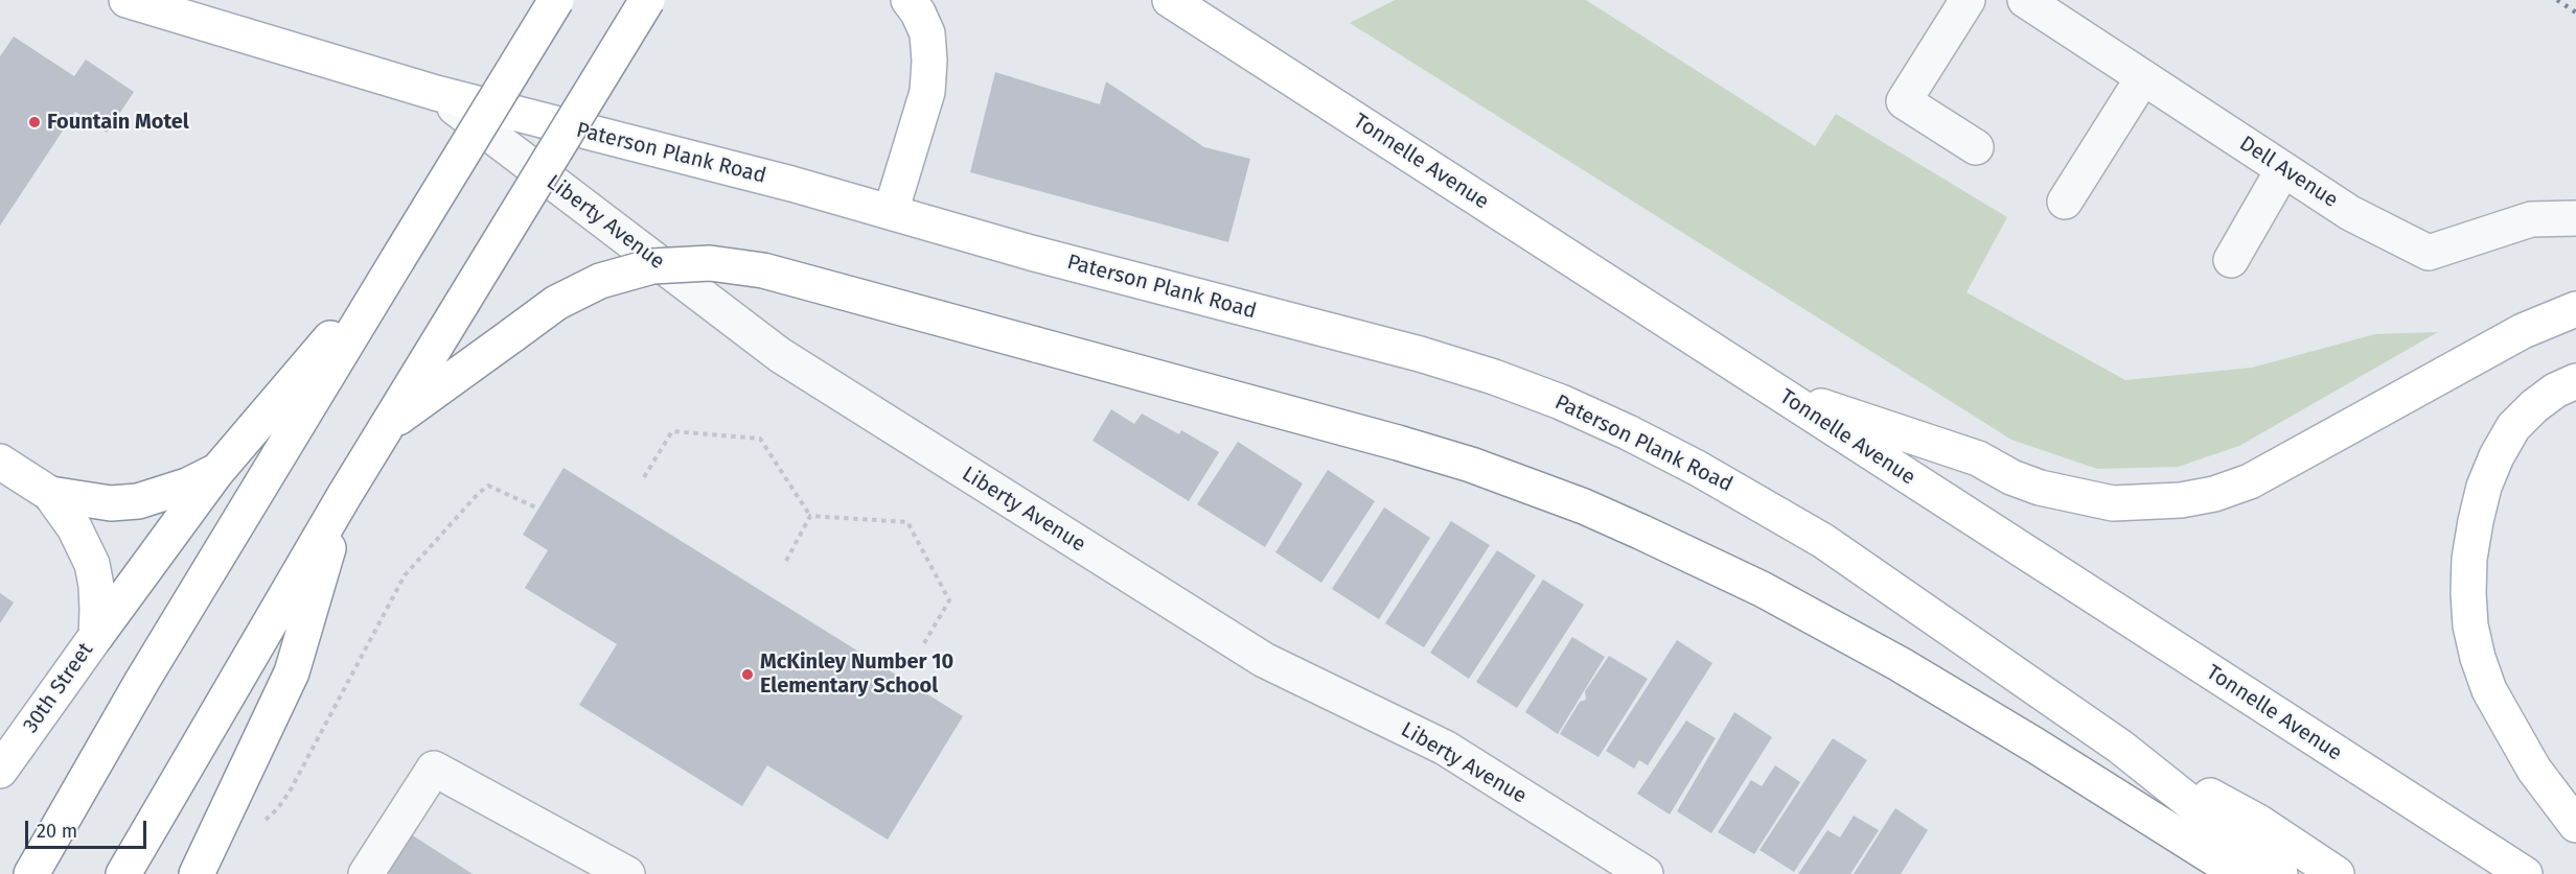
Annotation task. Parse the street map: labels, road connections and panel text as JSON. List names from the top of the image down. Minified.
{"streets":{"main road":["Paterson Plank Road","Tonnelle Avenue","30th Street"],"street":["Dell Avenue","Liberty Avenue"]},"crossings":[["Paterson Plank Road","Liberty Avenue"]],"places":["Fountain Motel","McKinley Number 10 Elementary School"],"scale_bar":"20 m"}
